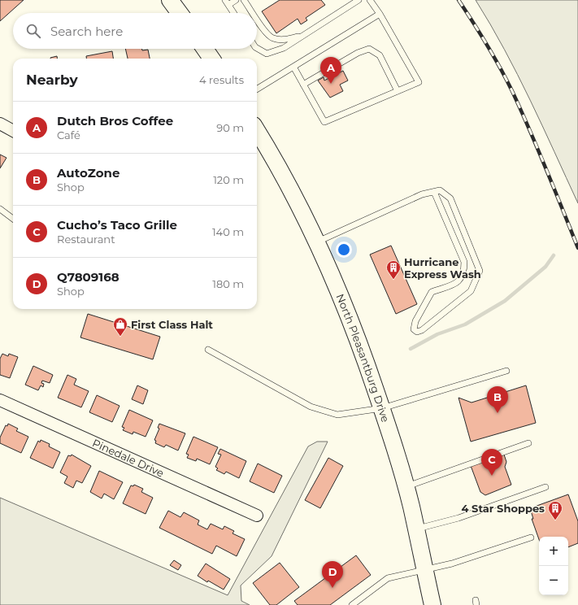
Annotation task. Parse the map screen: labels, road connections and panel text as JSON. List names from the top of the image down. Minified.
{"streets":{"main road":["North Pleasantburg Drive"],"street":["Pinedale Drive"]},"places":{"building":["Hurricane Express Wash","4 Star Shoppes"],"shop":["First Class Halt"]},"page":{"search":"Search here","pins":["A","B","C","D"],"heading":["Nearby","4 results"],"list":[{"mark":"A","name":"Dutch Bros Coffee","note":"Café","value":"90 m"},{"mark":"B","name":"AutoZone","note":"Shop","value":"120 m"},{"mark":"C","name":"Cucho’s Taco Grille","note":"Restaurant","value":"140 m"},{"mark":"D","name":"Q7809168","note":"Shop","value":"180 m"}],"map_buttons":["+","−"]}}
